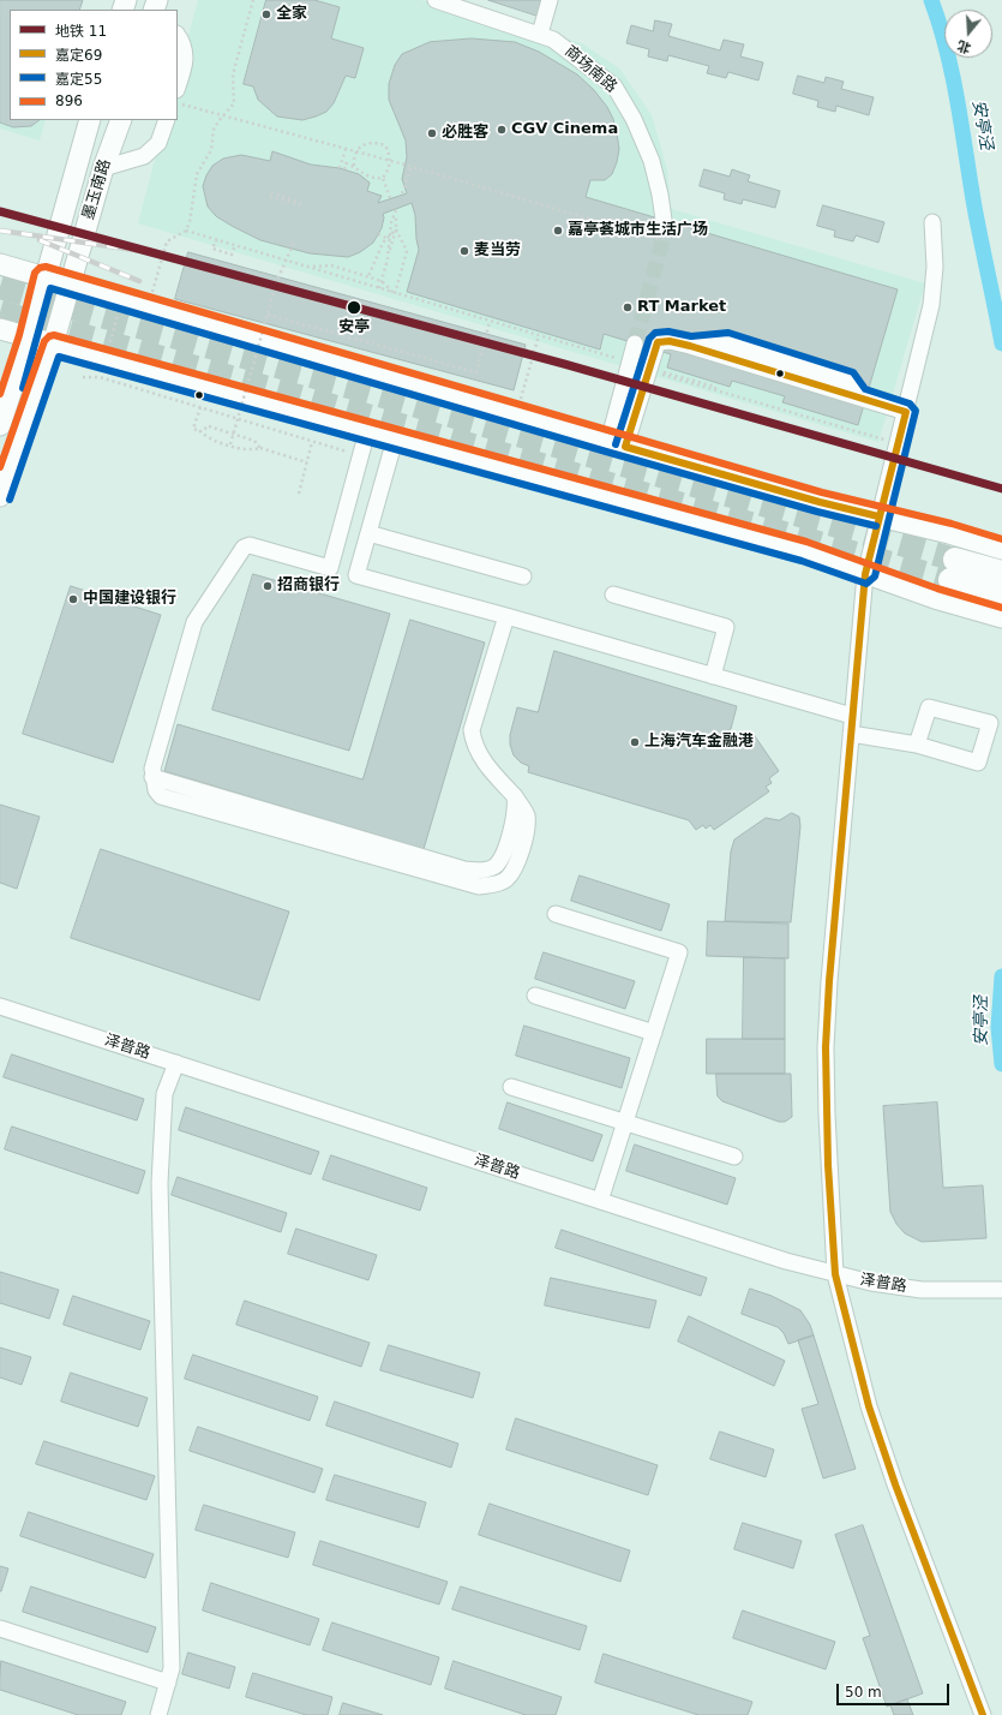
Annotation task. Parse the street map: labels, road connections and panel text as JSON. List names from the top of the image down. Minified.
{"streets":{"main road":["墨玉南路"],"street":["商场南路","泽普路"]},"water":["安亭泾"],"places":["全家","CGV Cinema","必胜客","嘉亭荟城市生活广场","麦当劳","安亭","RT Market","招商银行","中国建设银行","上海汽车金融港"],"lines":["metro line 11","transit line 896","transit line 嘉定55","transit line 嘉定69"],"legend":["地铁 11","嘉定69","嘉定55","896"],"scale_bar":"50 m","north":"bottom"}
